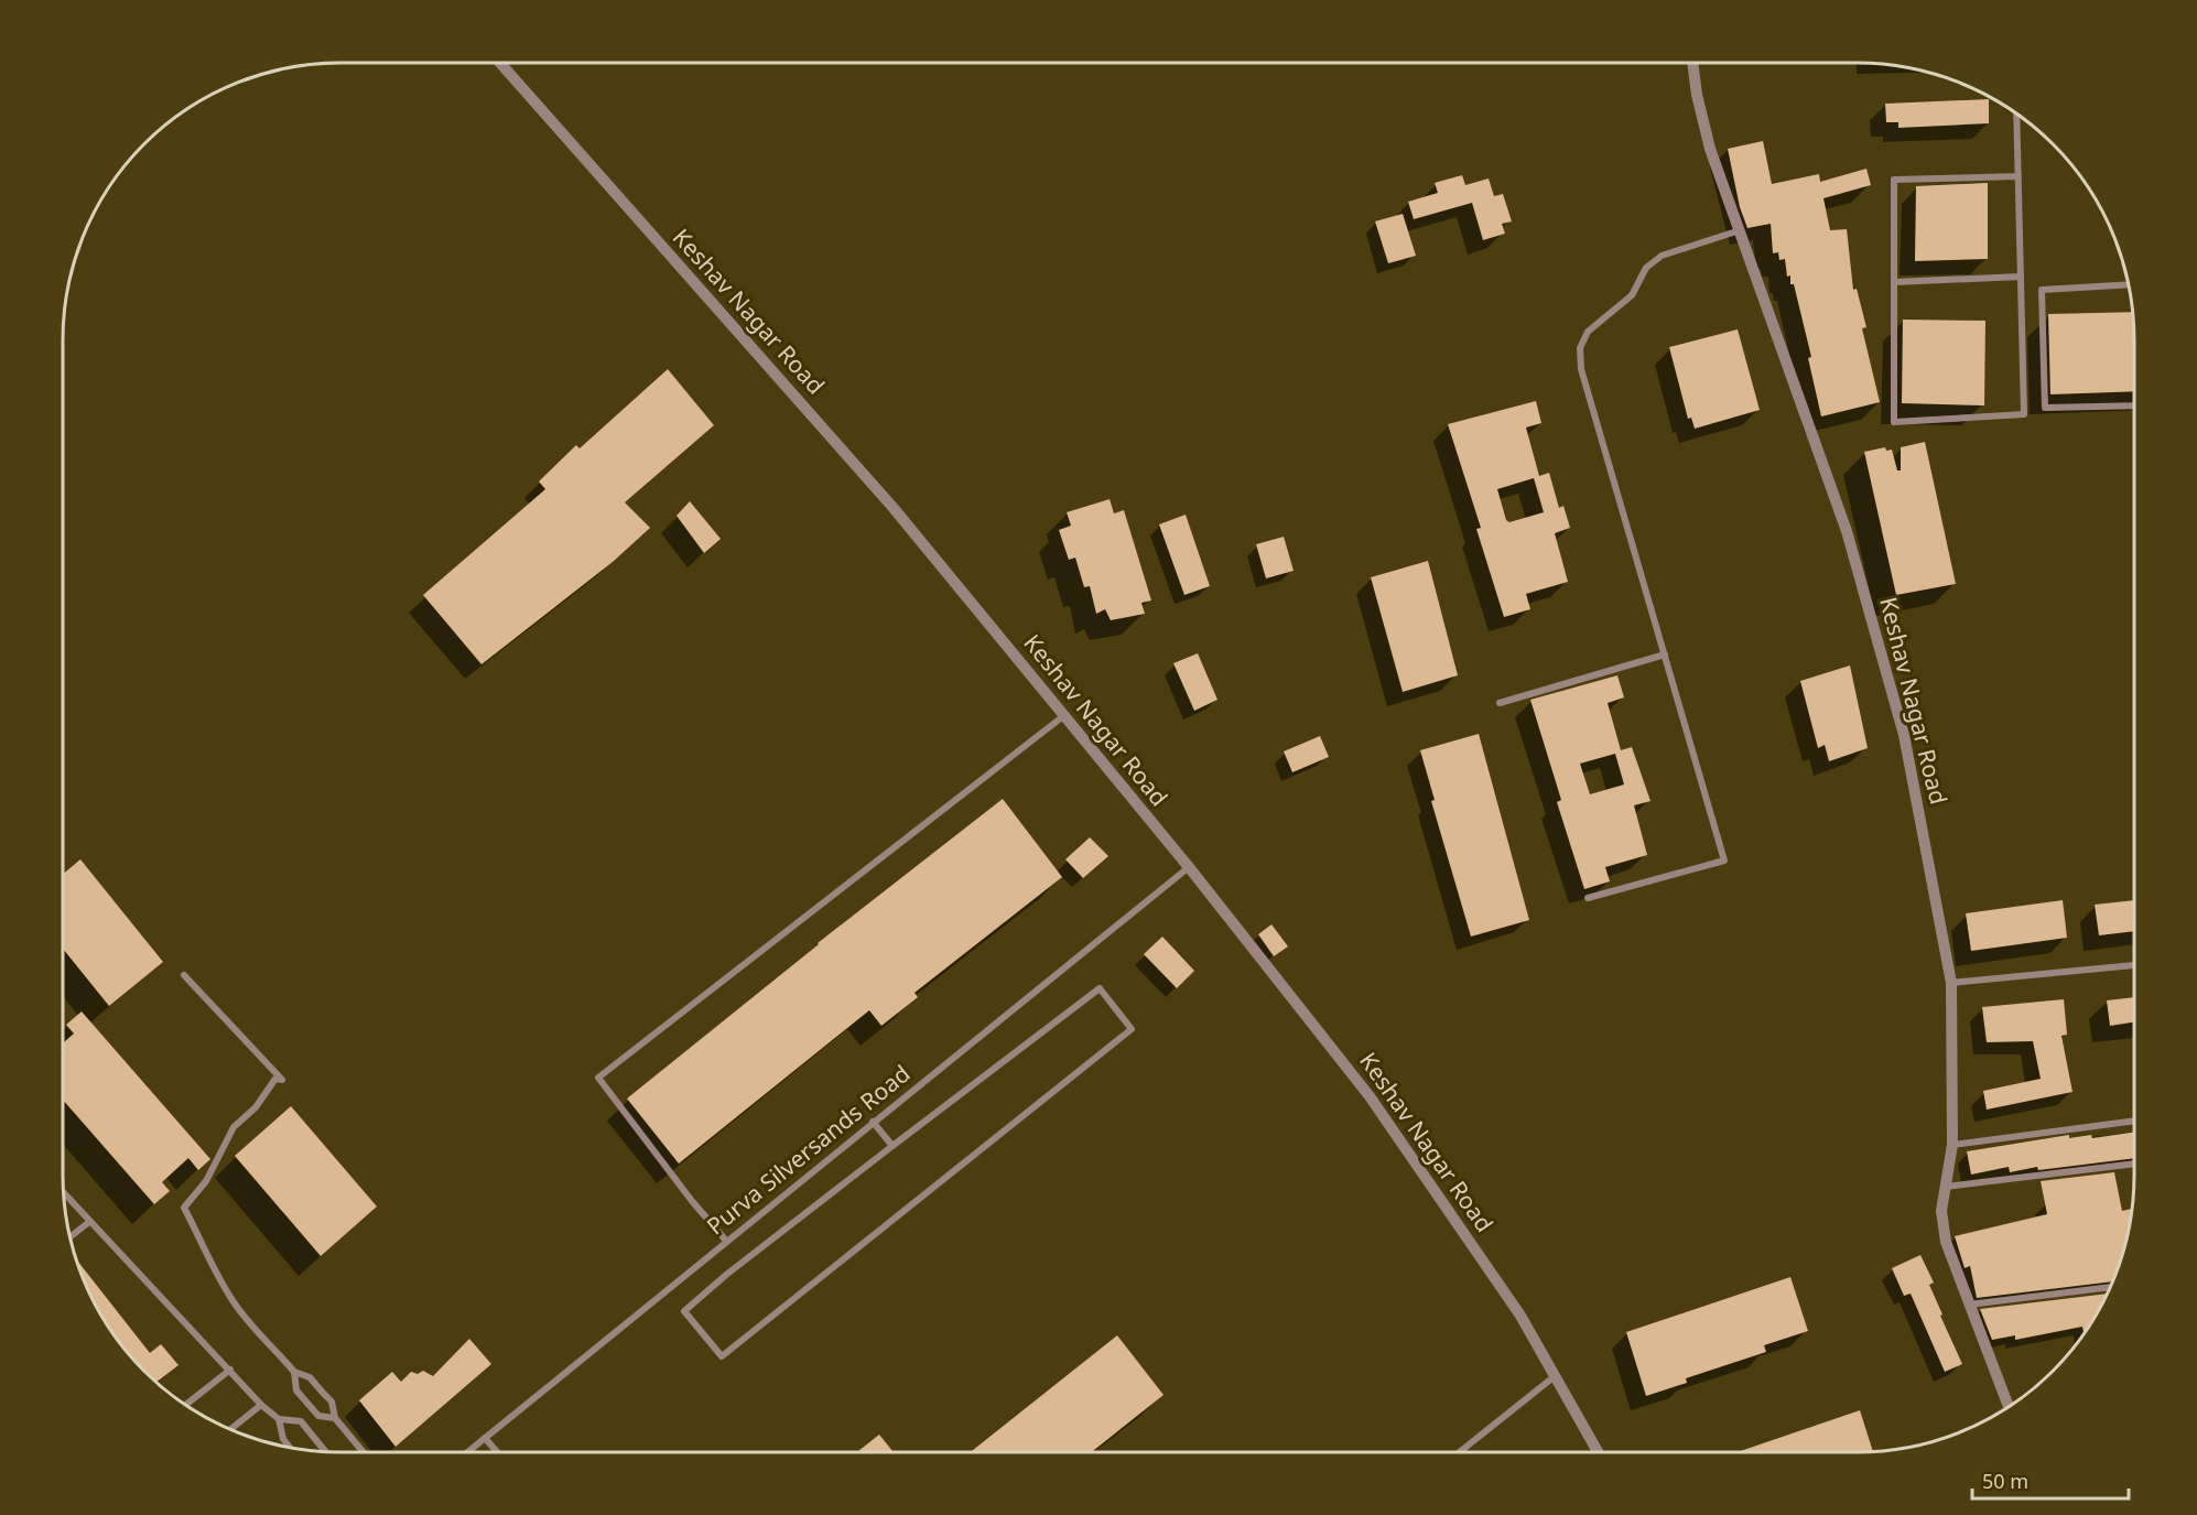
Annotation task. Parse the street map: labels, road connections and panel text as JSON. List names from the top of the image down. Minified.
{"streets":{"street":["Keshav Nagar Road","Purva Silversands Road"]},"crossings":[["Keshav Nagar Road","Purva Silversands Road"]],"scale_bar":"50 m"}
